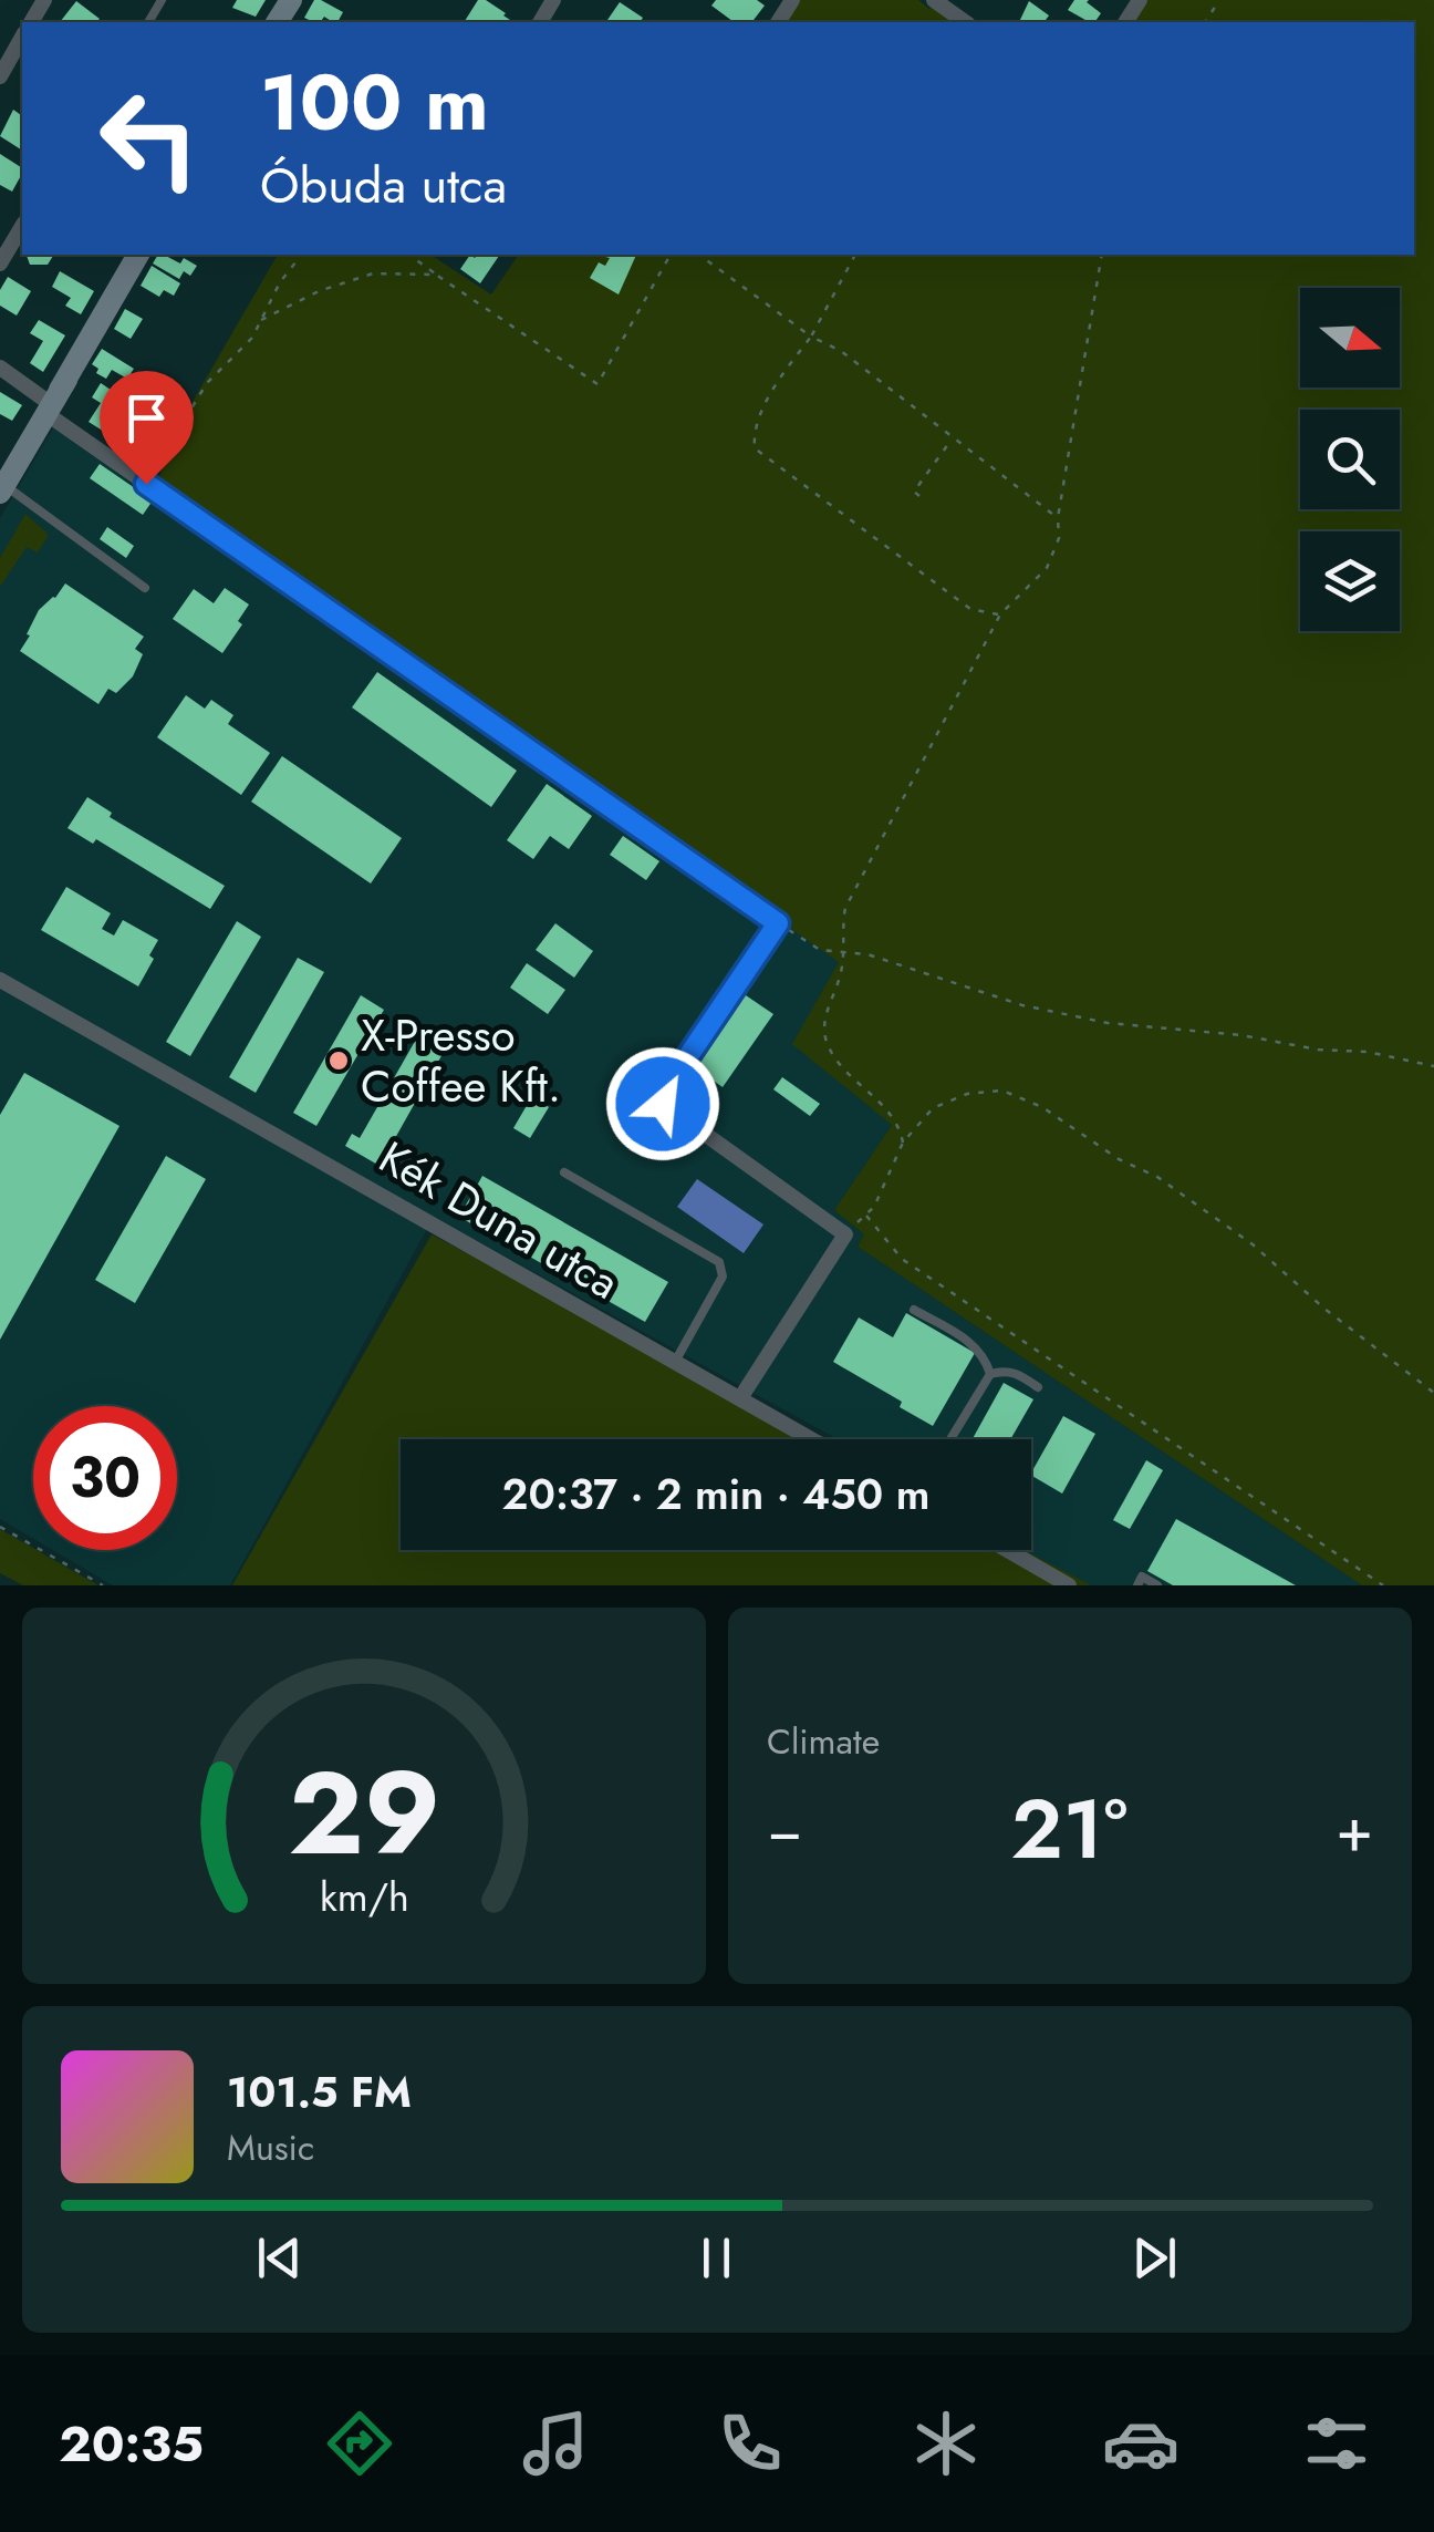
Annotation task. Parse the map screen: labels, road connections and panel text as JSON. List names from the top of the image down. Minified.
{"streets":{"street":["Kék Duna utca"]},"places":["X-Presso Coffee Kft."],"north":"right","page":{"turn":["100 m","Óbuda utca"],"limit":"30","trip":"20:37 · 2 min · 450 m","tile":"Climate","heat":["−","21°","+"],"song":["101.5 FM","Music"],"tabs":"20:35","gauge":["29","km/h"]}}
